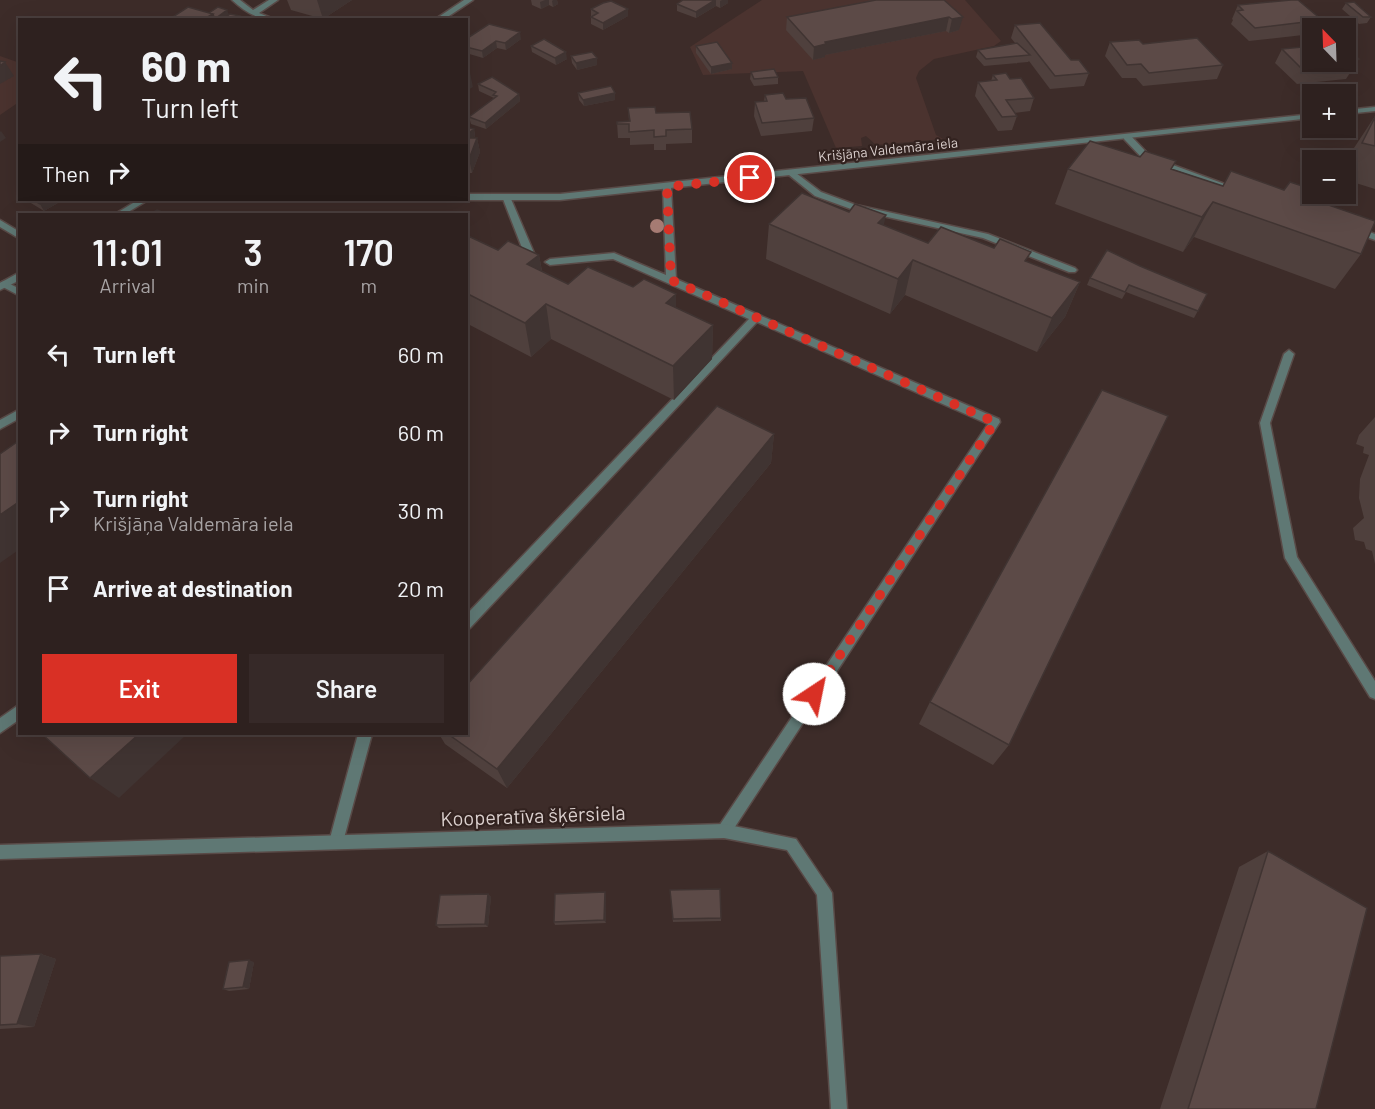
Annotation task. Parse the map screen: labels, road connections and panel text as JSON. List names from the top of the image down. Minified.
{"streets":{"street":["Krišjāņa Valdemāra iela","Kooperatīva šķērsiela"]},"north":"top left","page":{"map_buttons":["+","−"],"turn":["60 m","Turn left"],"then":"Then","eta":["11:01","Arrival","3","min","170","m"],"list":[{"name":"Turn left","value":"60 m"},{"name":"Turn right","value":"60 m"},{"name":"Turn right","note":"Krišjāņa Valdemāra iela","value":"30 m"},{"name":"Arrive at destination","value":"20 m"}],"buttons":["Exit","Share"]}}
